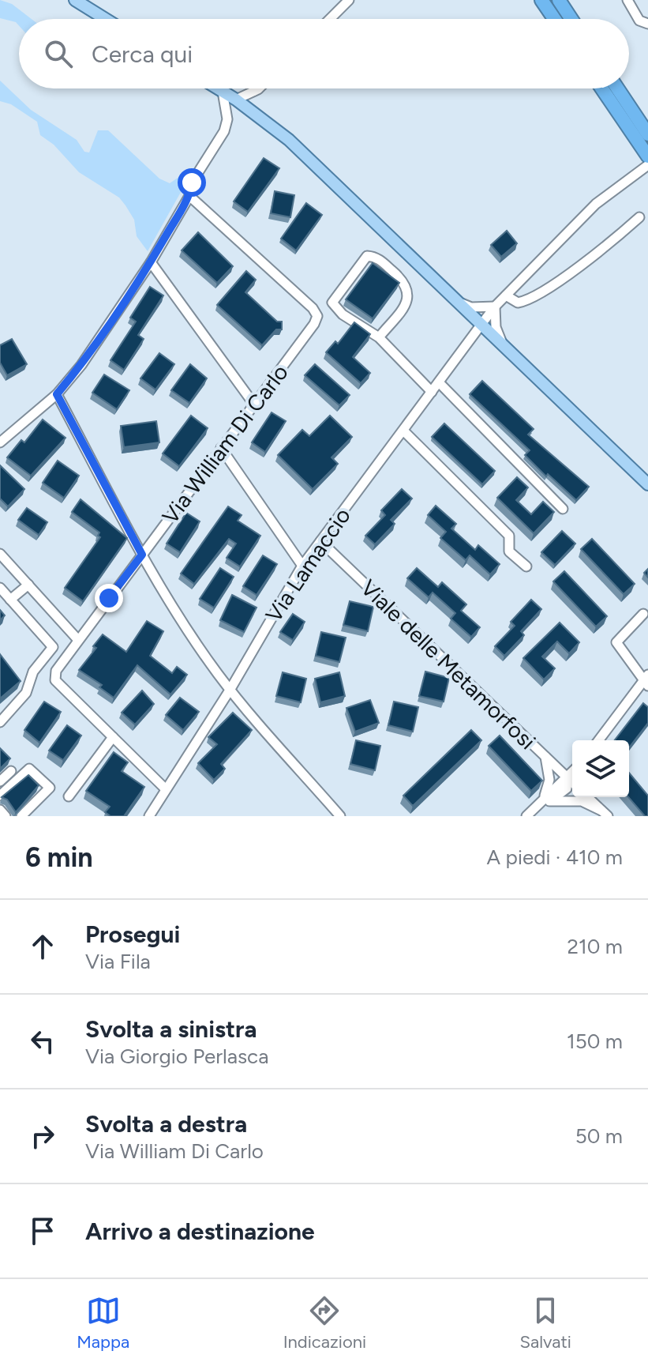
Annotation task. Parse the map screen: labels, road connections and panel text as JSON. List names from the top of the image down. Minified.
{"streets":{"street":["Via William Di Carlo","Via Lamaccio","Viale delle Metamorfosi"]},"crossings":[["Via William Di Carlo","Via Lamaccio"],["Via Lamaccio","Viale delle Metamorfosi"]],"page":{"search":"Cerca qui","heading":["6 min","A piedi · 410 m"],"list":[["Prosegui","Via Fila","210 m"],["Svolta a sinistra","Via Giorgio Perlasca","150 m"],["Svolta a destra","Via William Di Carlo","50 m"],"Arrivo a destinazione"],"nav":["Mappa","Indicazioni","Salvati"]}}
